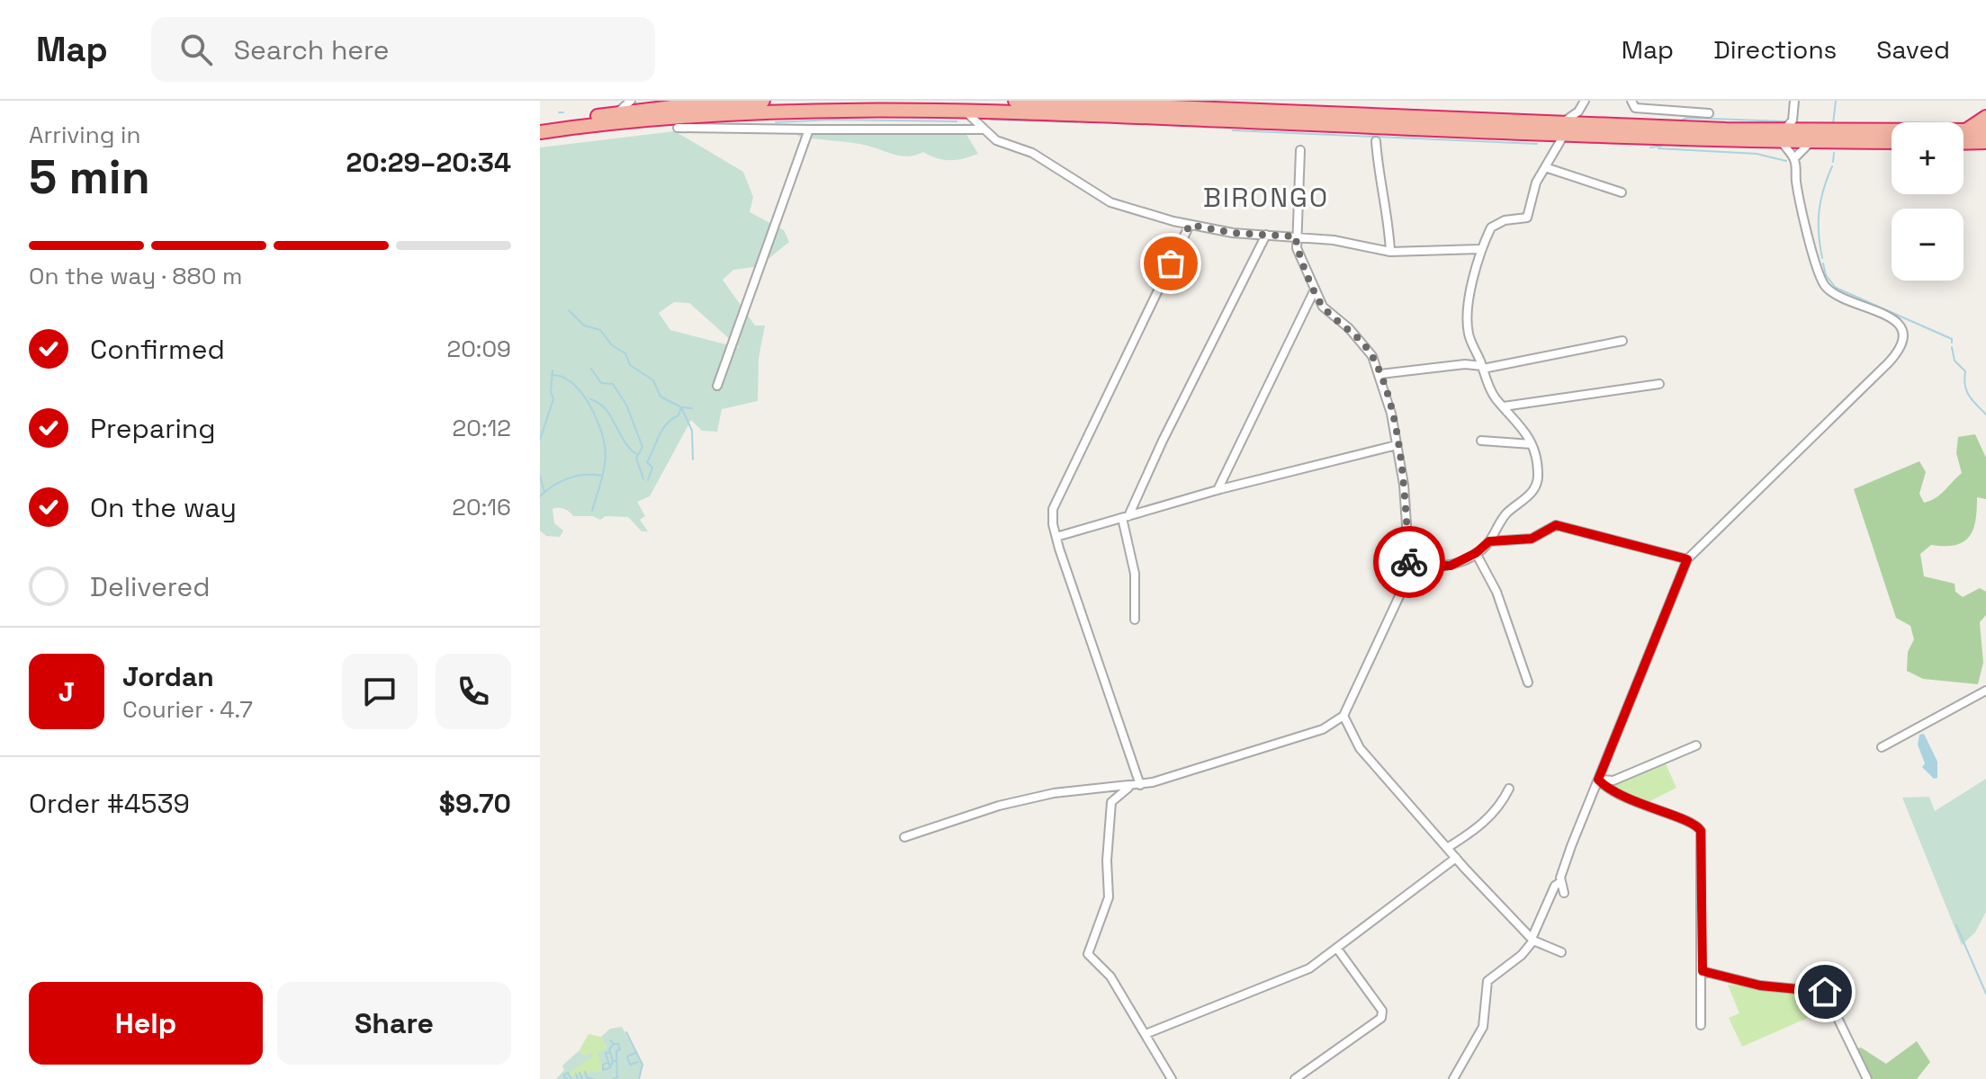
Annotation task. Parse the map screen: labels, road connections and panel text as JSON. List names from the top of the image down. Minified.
{"districts":["BIRONGO"],"page":{"header":"Map","search":"Search here","nav":["Map","Directions","Saved"],"heading":["5 min","Arriving in","20:29–20:34"],"panel":["Jordan","Courier · 4.7","Order #4539","$9.70"],"map_buttons":["+","−"],"bar":"On the way · 880 m","list":[["Confirmed","20:09"],["Preparing","20:12"],["On the way","20:16"],"Delivered"],"round":"J","buttons":["Help","Share"]}}
